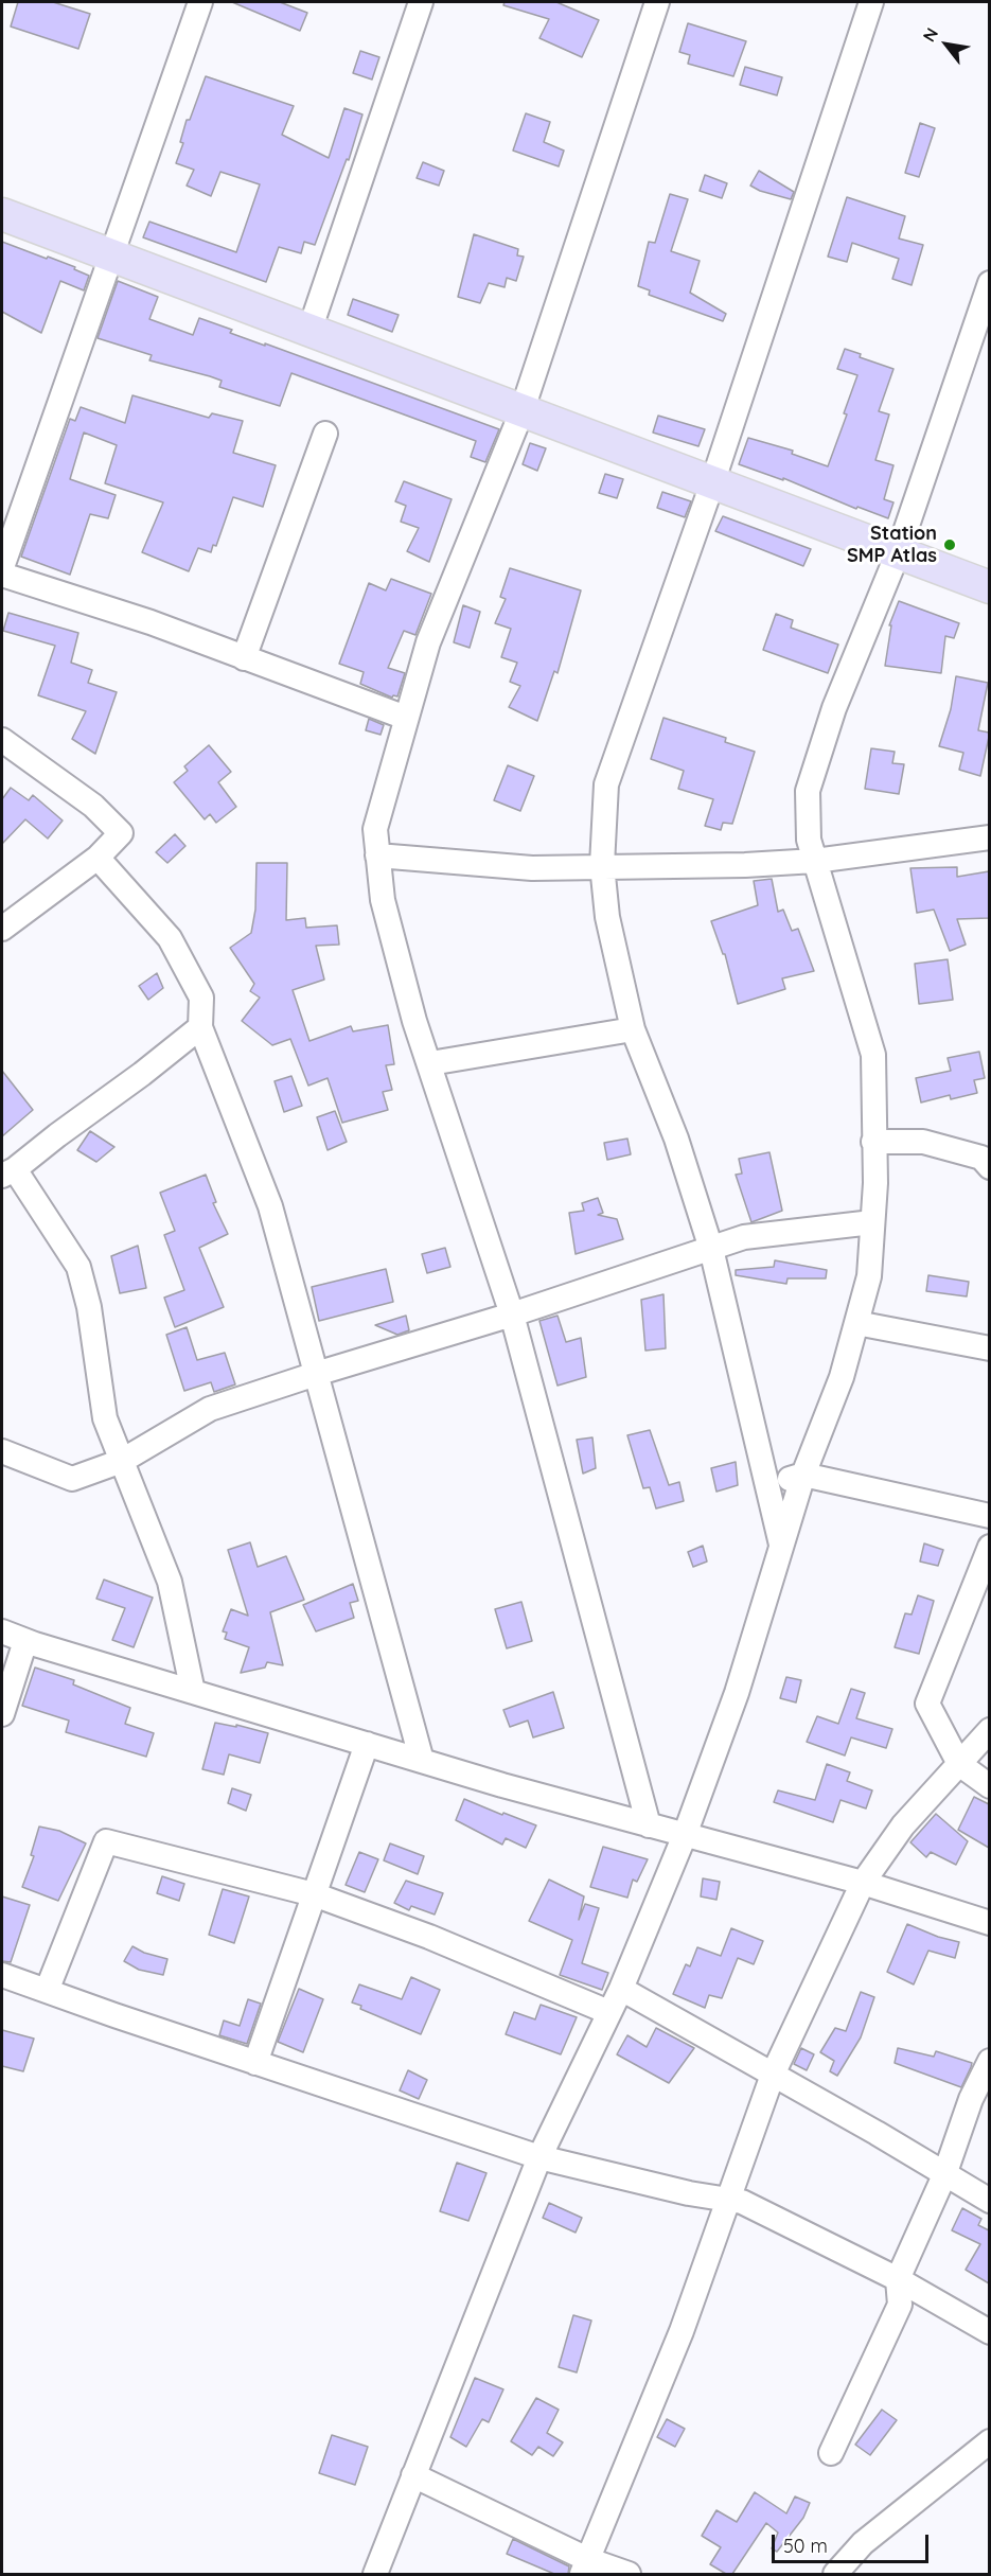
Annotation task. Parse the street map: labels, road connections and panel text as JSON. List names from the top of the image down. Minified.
{"places":["Station SMP Atlas"],"scale_bar":"50 m","north":"top left"}
